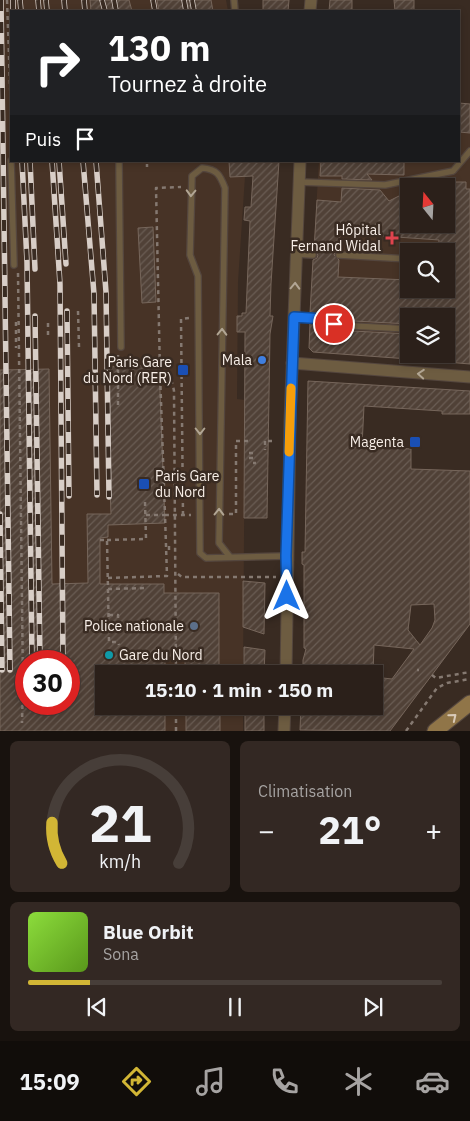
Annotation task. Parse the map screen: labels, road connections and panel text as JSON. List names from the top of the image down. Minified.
{"places":{"health":["Hôpital Fernand Widal"],"other":["Mala","Police nationale","Gare du Nord"],"transit":["Paris Gare du Nord (RER)","Magenta","Paris Gare du Nord"]},"north":"top","page":{"turn":["130 m","Tournez à droite"],"then":"Puis","limit":"30","trip":"15:10 · 1 min · 150 m","tile":"Climatisation","heat":["−","21°","+"],"song":["Blue Orbit","Sona"],"tabs":"15:09","gauge":["21","km/h"]}}
